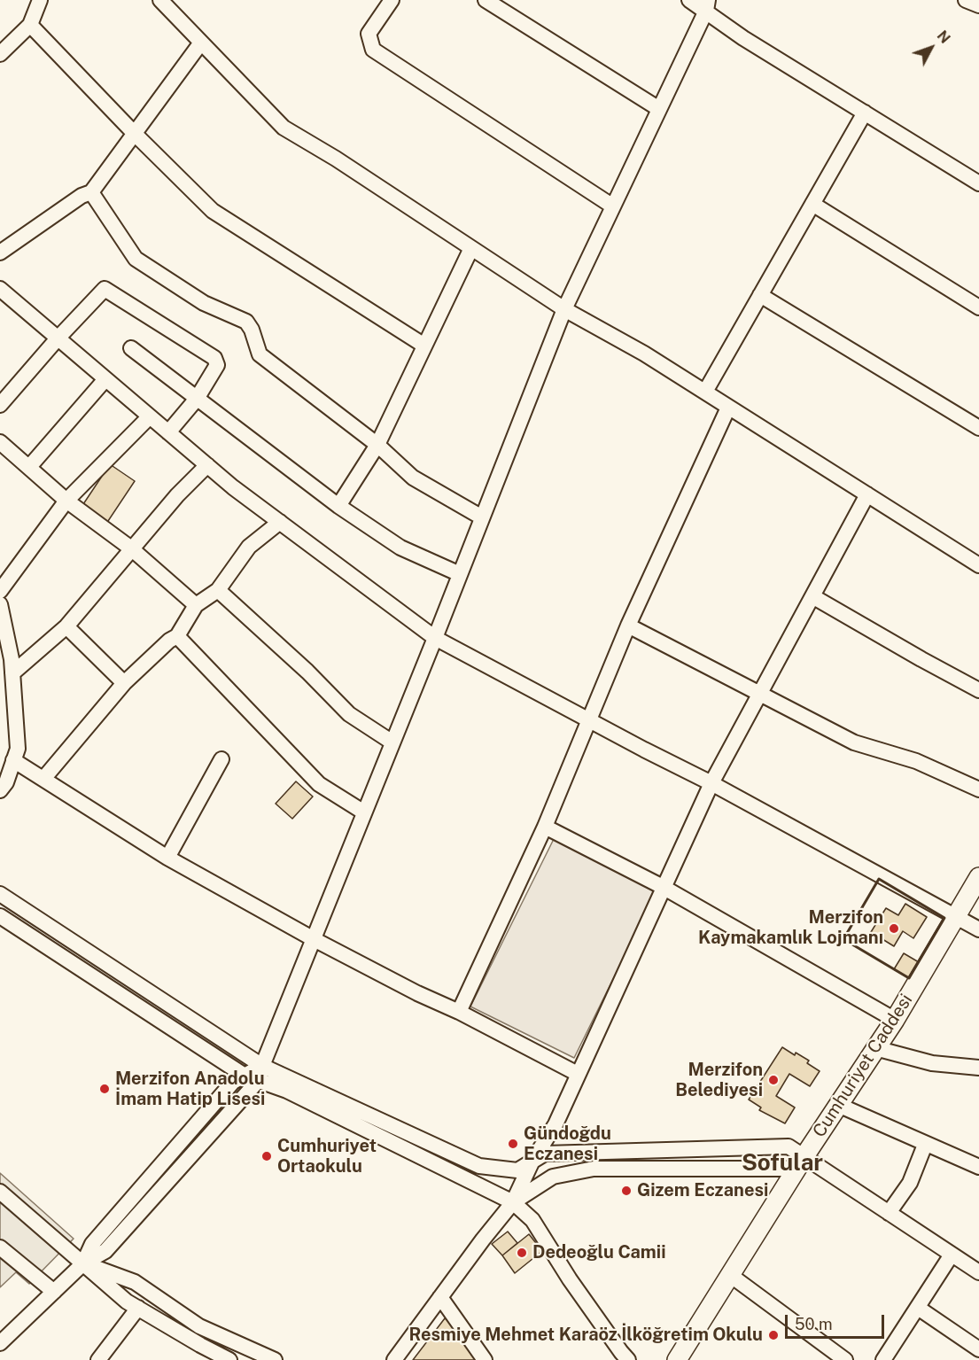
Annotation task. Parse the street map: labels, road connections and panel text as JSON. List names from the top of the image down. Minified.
{"streets":{"main road":["Cumhuriyet Caddesi"]},"districts":["Sofular"],"places":["Merzifon Kaymakamlık Lojmanı","Merzifon Belediyesi","Merzifon Anadolu İmam Hatip Lisesi","Gündoğdu Eczanesi","Cumhuriyet Ortaokulu","Gizem Eczanesi","Dedeoğlu Camii","Resmiye Mehmet Karaöz İlköğretim Okulu"],"scale_bar":"50 m","north":"top right"}
